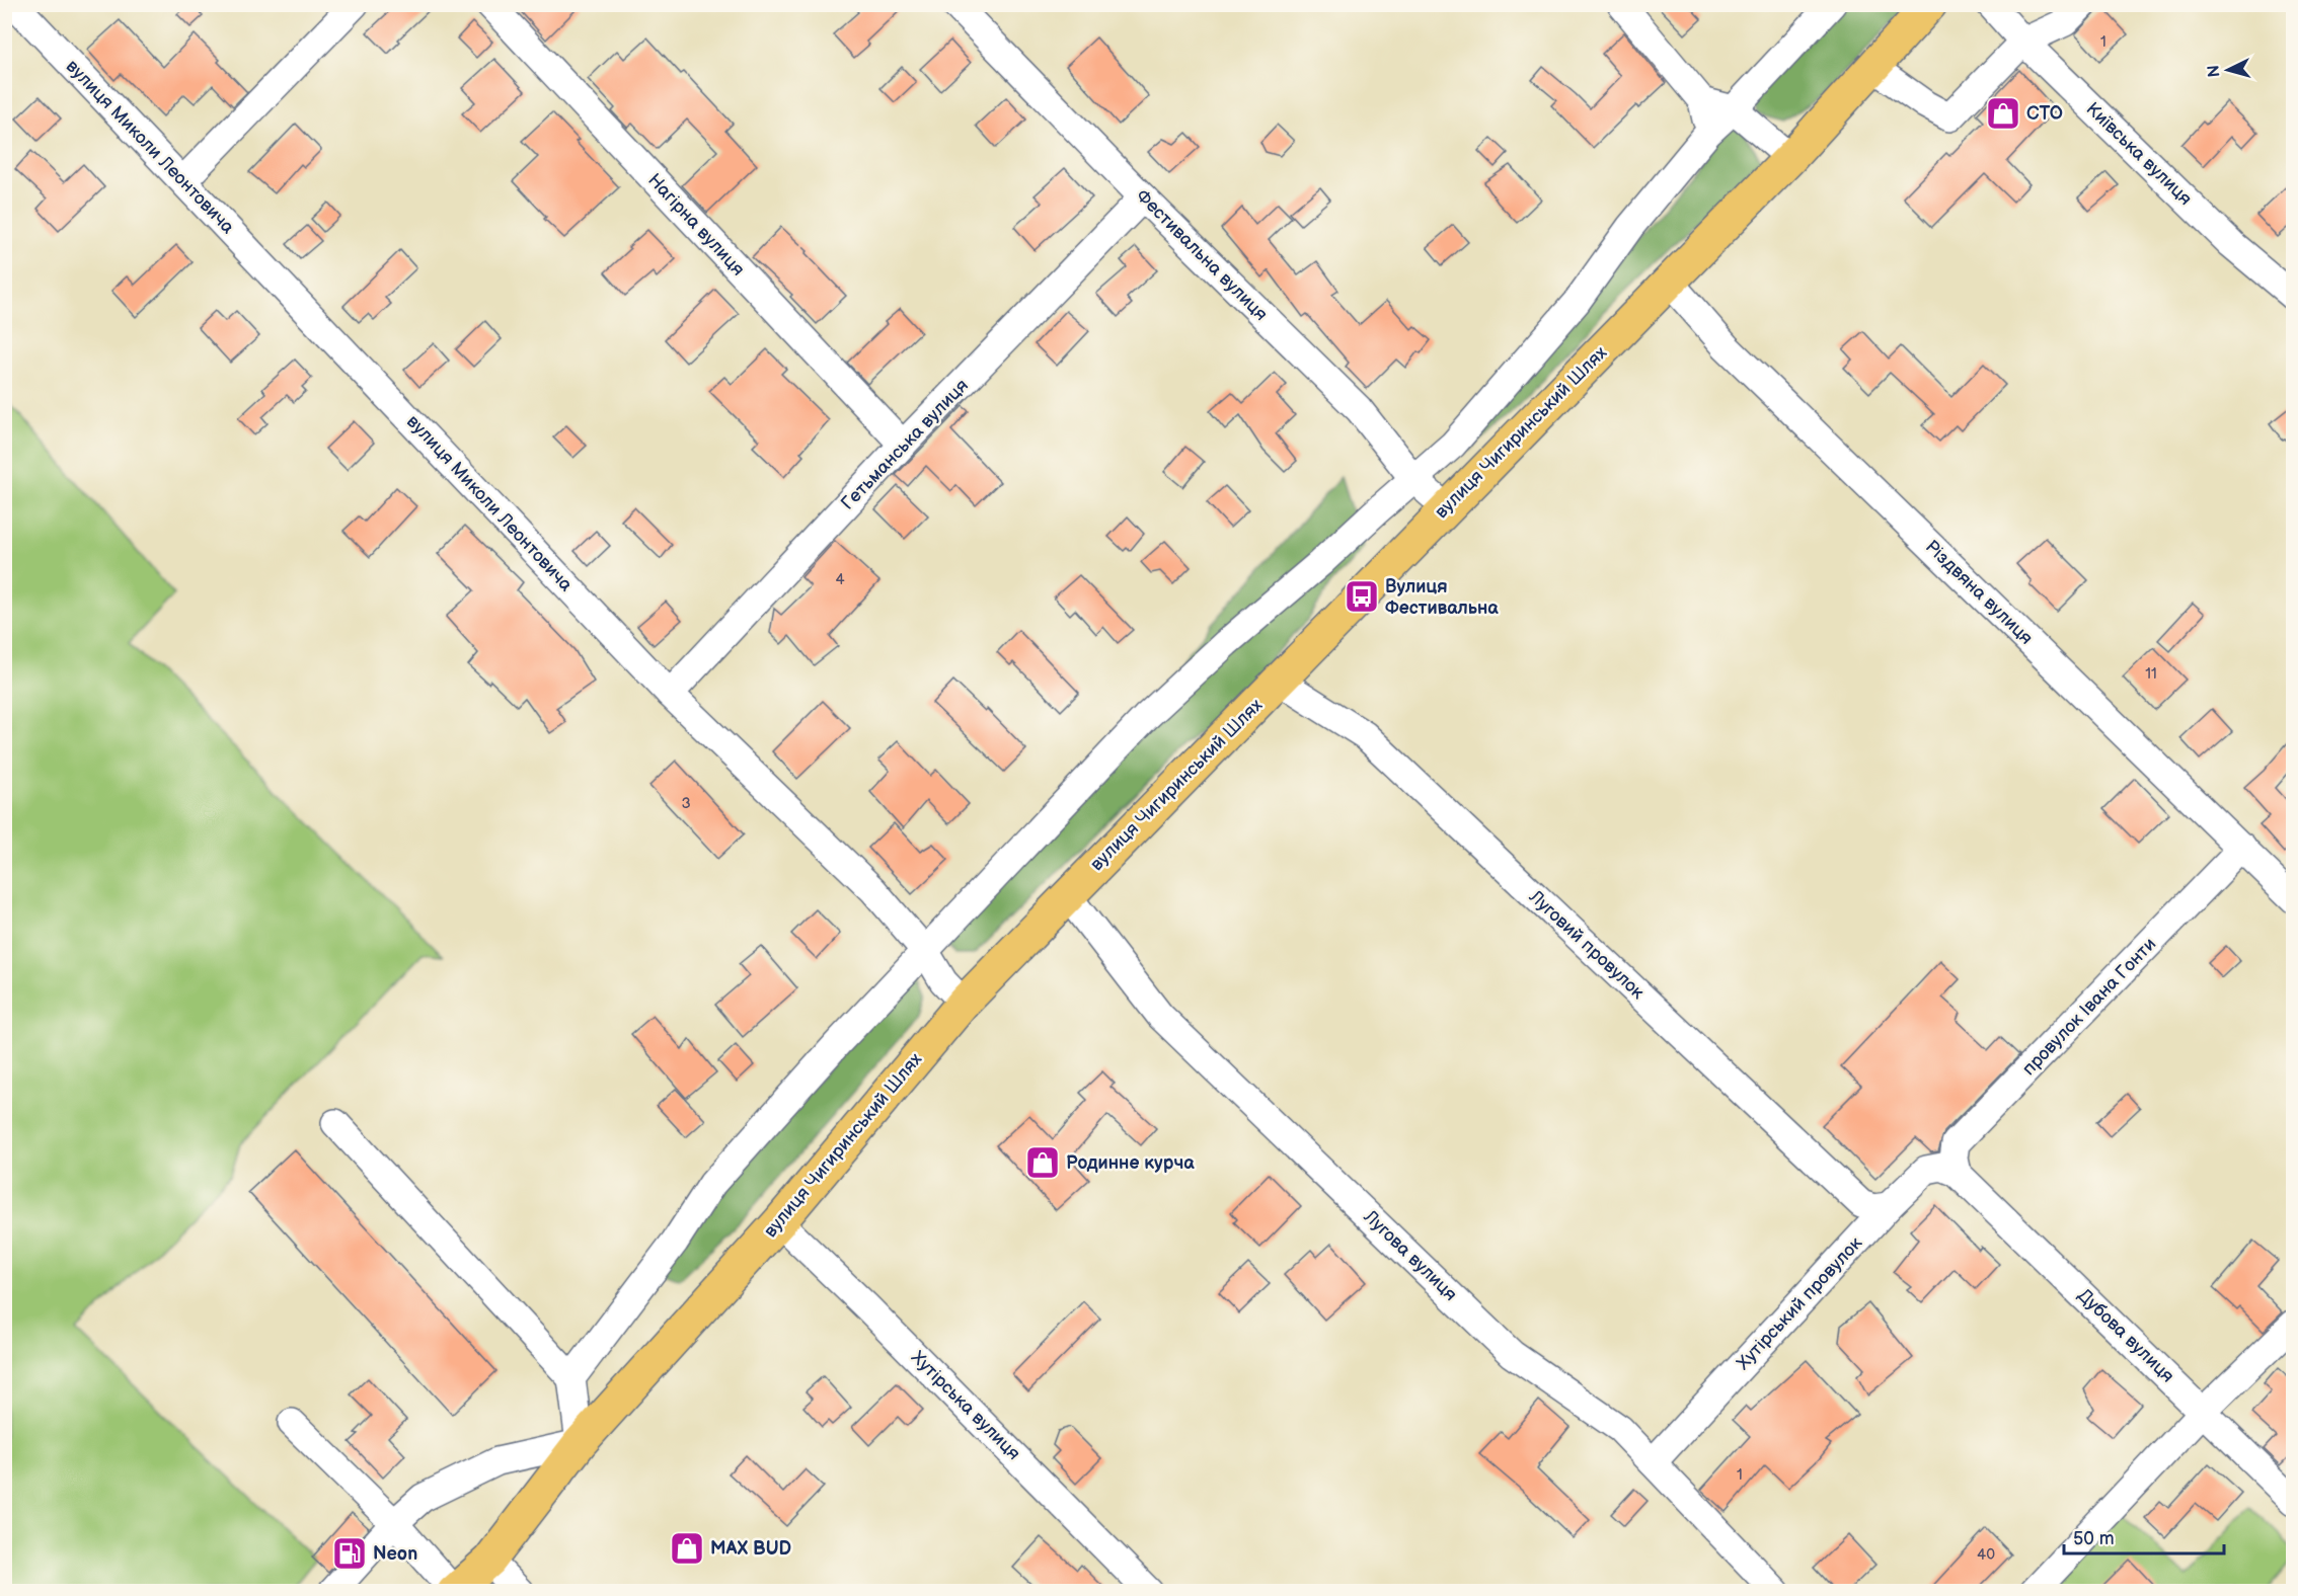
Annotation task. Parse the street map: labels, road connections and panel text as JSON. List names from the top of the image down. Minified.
{"streets":{"main road":["вулиця Чигиринський Шлях"],"street":["вулиця Миколи Леонтовича","Київська вулиця","Нагірна вулиця","Фестивальна вулиця","Гетьманська вулиця","Різдвяна вулиця","Луговий провулок","провулок Івана Гонти","Лугова вулиця","Хутірський провулок","Дубова вулиця","Хутірська вулиця"]},"crossings":[["вулиця Миколи Леонтовича","вулиця Чигиринський Шлях"],["вулиця Миколи Леонтовича","Гетьманська вулиця"],["Нагірна вулиця","Гетьманська вулиця"],["Фестивальна вулиця","вулиця Чигиринський Шлях"],["Фестивальна вулиця","Гетьманська вулиця"],["вулиця Чигиринський Шлях","Різдвяна вулиця"],["вулиця Чигиринський Шлях","Луговий провулок"],["вулиця Чигиринський Шлях","Лугова вулиця"],["вулиця Чигиринський Шлях","Хутірська вулиця"],["Різдвяна вулиця","провулок Івана Гонти"],["Луговий провулок","Хутірський провулок"],["провулок Івана Гонти","Хутірський провулок"],["провулок Івана Гонти","Дубова вулиця"],["Лугова вулиця","Хутірський провулок"],["Хутірський провулок","Дубова вулиця"]],"places":{"shop":["СТО","Родинне курча","MAX BUD"],"bus stop":["Вулиця Фестивальна"],"fuel station":["Neon"]},"house_numbers":["1","4","11","3","1","40"],"scale_bar":"50 m","north":"left"}
